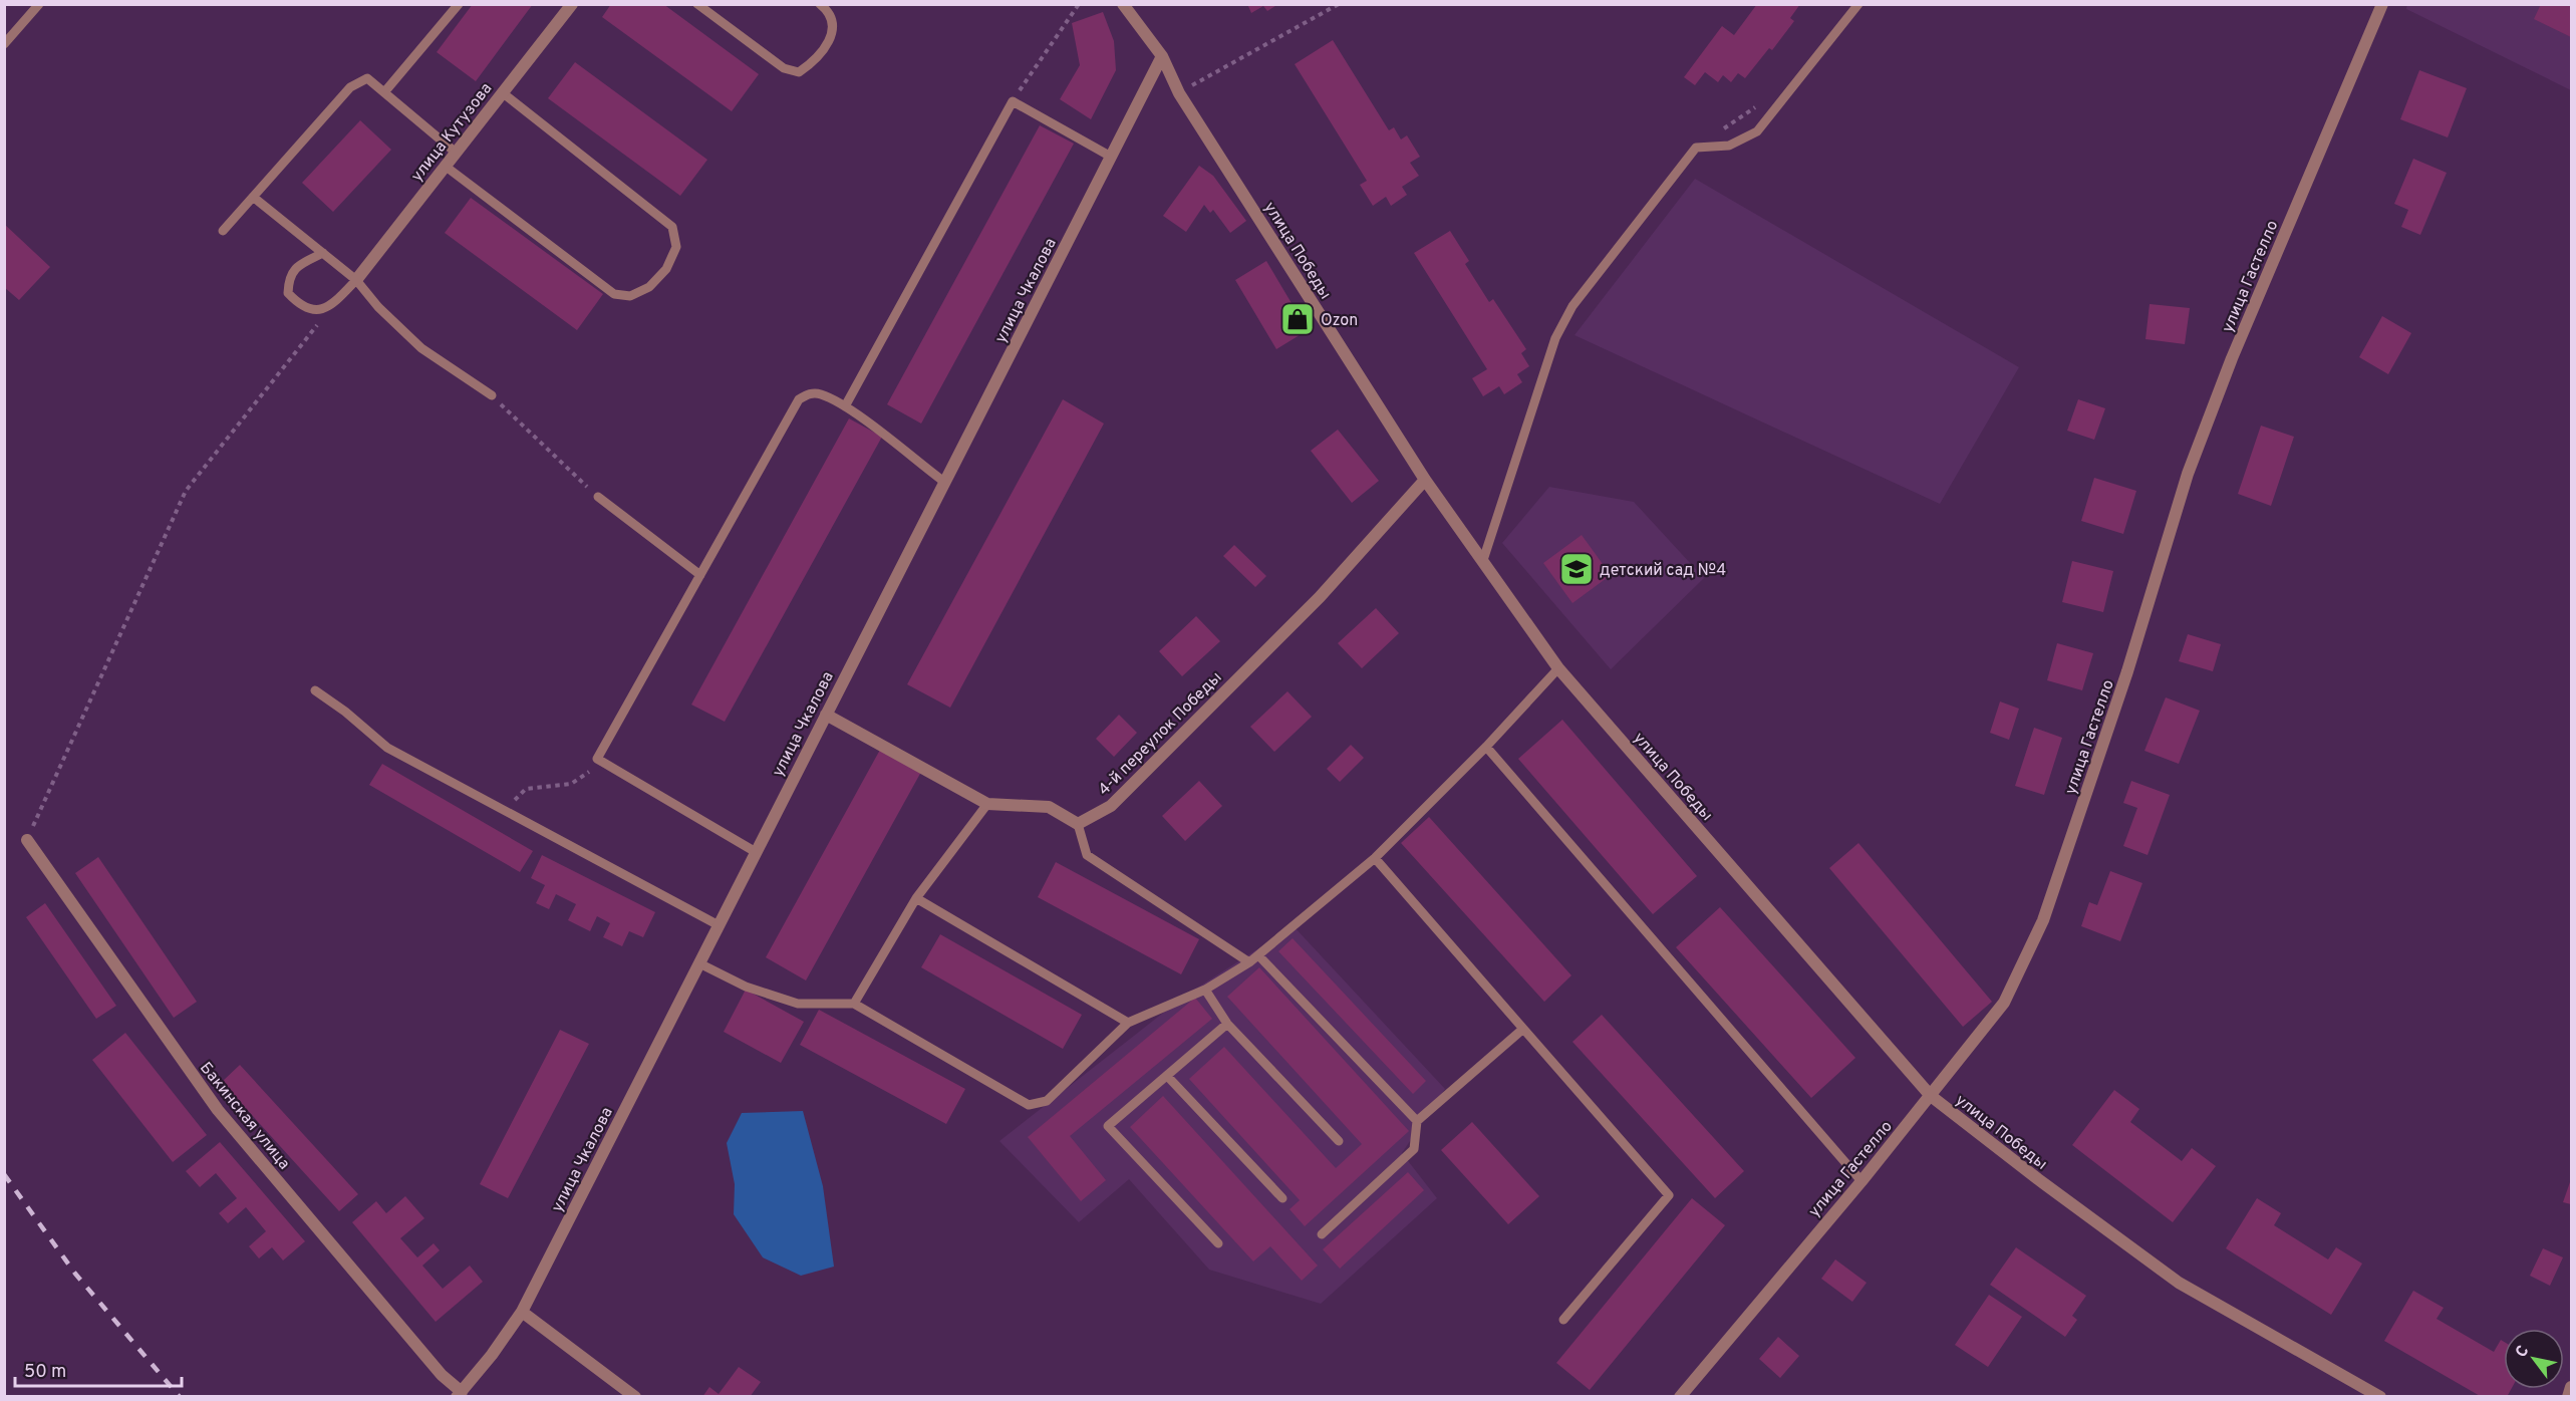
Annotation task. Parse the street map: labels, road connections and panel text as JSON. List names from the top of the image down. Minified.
{"streets":{"street":["улица Кутузова","улица Победы","улица Гастелло","улица Чкалова","4-й переулок Победы","Бакинская улица"]},"crossings":[["улица Победы","улица Гастелло"],["улица Победы","улица Чкалова"],["улица Победы","4-й переулок Победы"],["улица Чкалова","Бакинская улица"]],"places":{"shop":["Ozon"],"school or university":["детский сад №4"]},"scale_bar":"50 m","north":"top left"}
